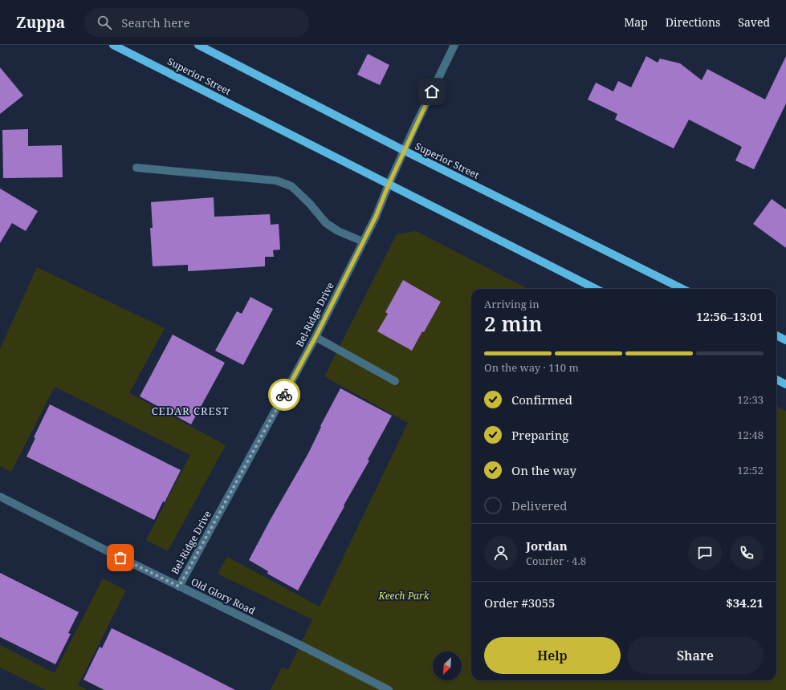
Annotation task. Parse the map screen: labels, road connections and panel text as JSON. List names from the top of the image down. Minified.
{"streets":{"main road":["Superior Street"],"street":["Bel-Ridge Drive","Old Glory Road"]},"crossings":[["Superior Street","Bel-Ridge Drive"],["Bel-Ridge Drive","Old Glory Road"]],"districts":["CEDAR CREST"],"parks":["Keech Park"],"north":"bottom left","page":{"header":"Zuppa","search":"Search here","nav":["Map","Directions","Saved"],"heading":["2 min","Arriving in","12:56–13:01"],"panel":["Jordan","Courier · 4.8","Order #3055","$34.21"],"bar":"On the way · 110 m","list":[["Confirmed","12:33"],["Preparing","12:48"],["On the way","12:52"],"Delivered"],"buttons":["Help","Share"]}}
